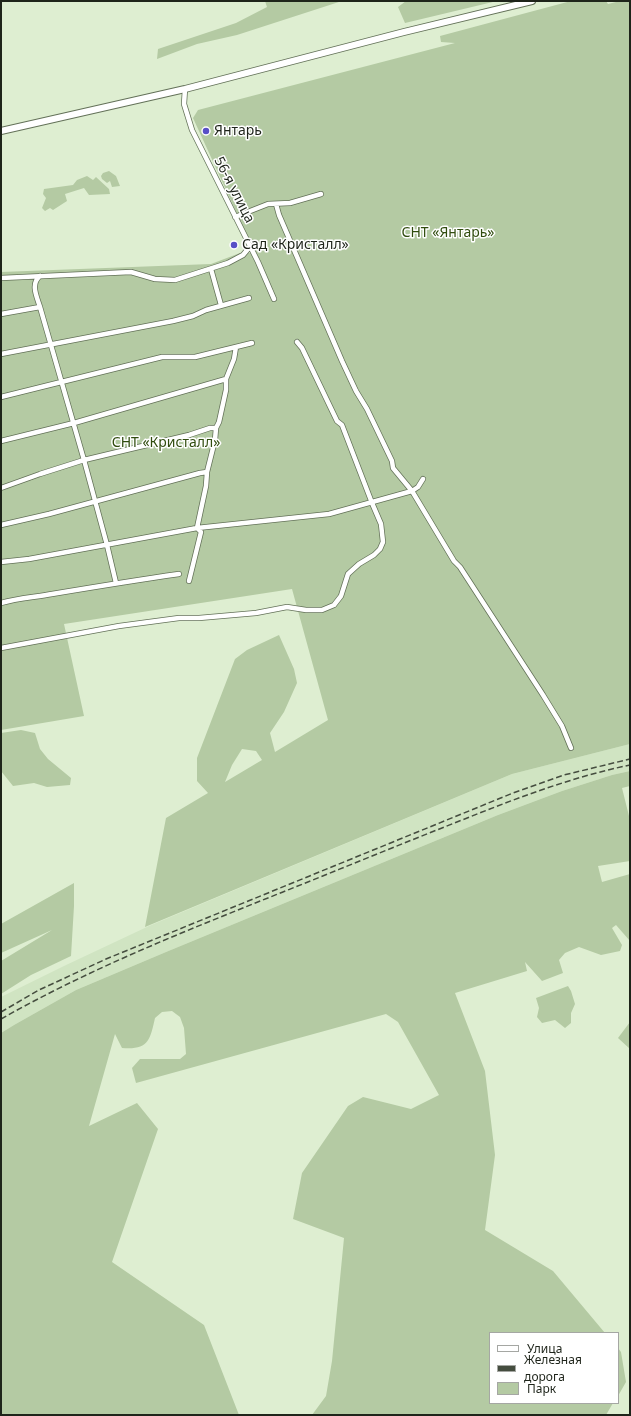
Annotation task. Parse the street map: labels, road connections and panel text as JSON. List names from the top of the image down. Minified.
{"streets":{"street":["56-я улица"]},"parks":["СНТ «Янтарь»","СНТ «Кристалл»"],"places":["Янтарь","Сад «Кристалл»"],"legend":["Улица","Железная дорога","Парк"]}
